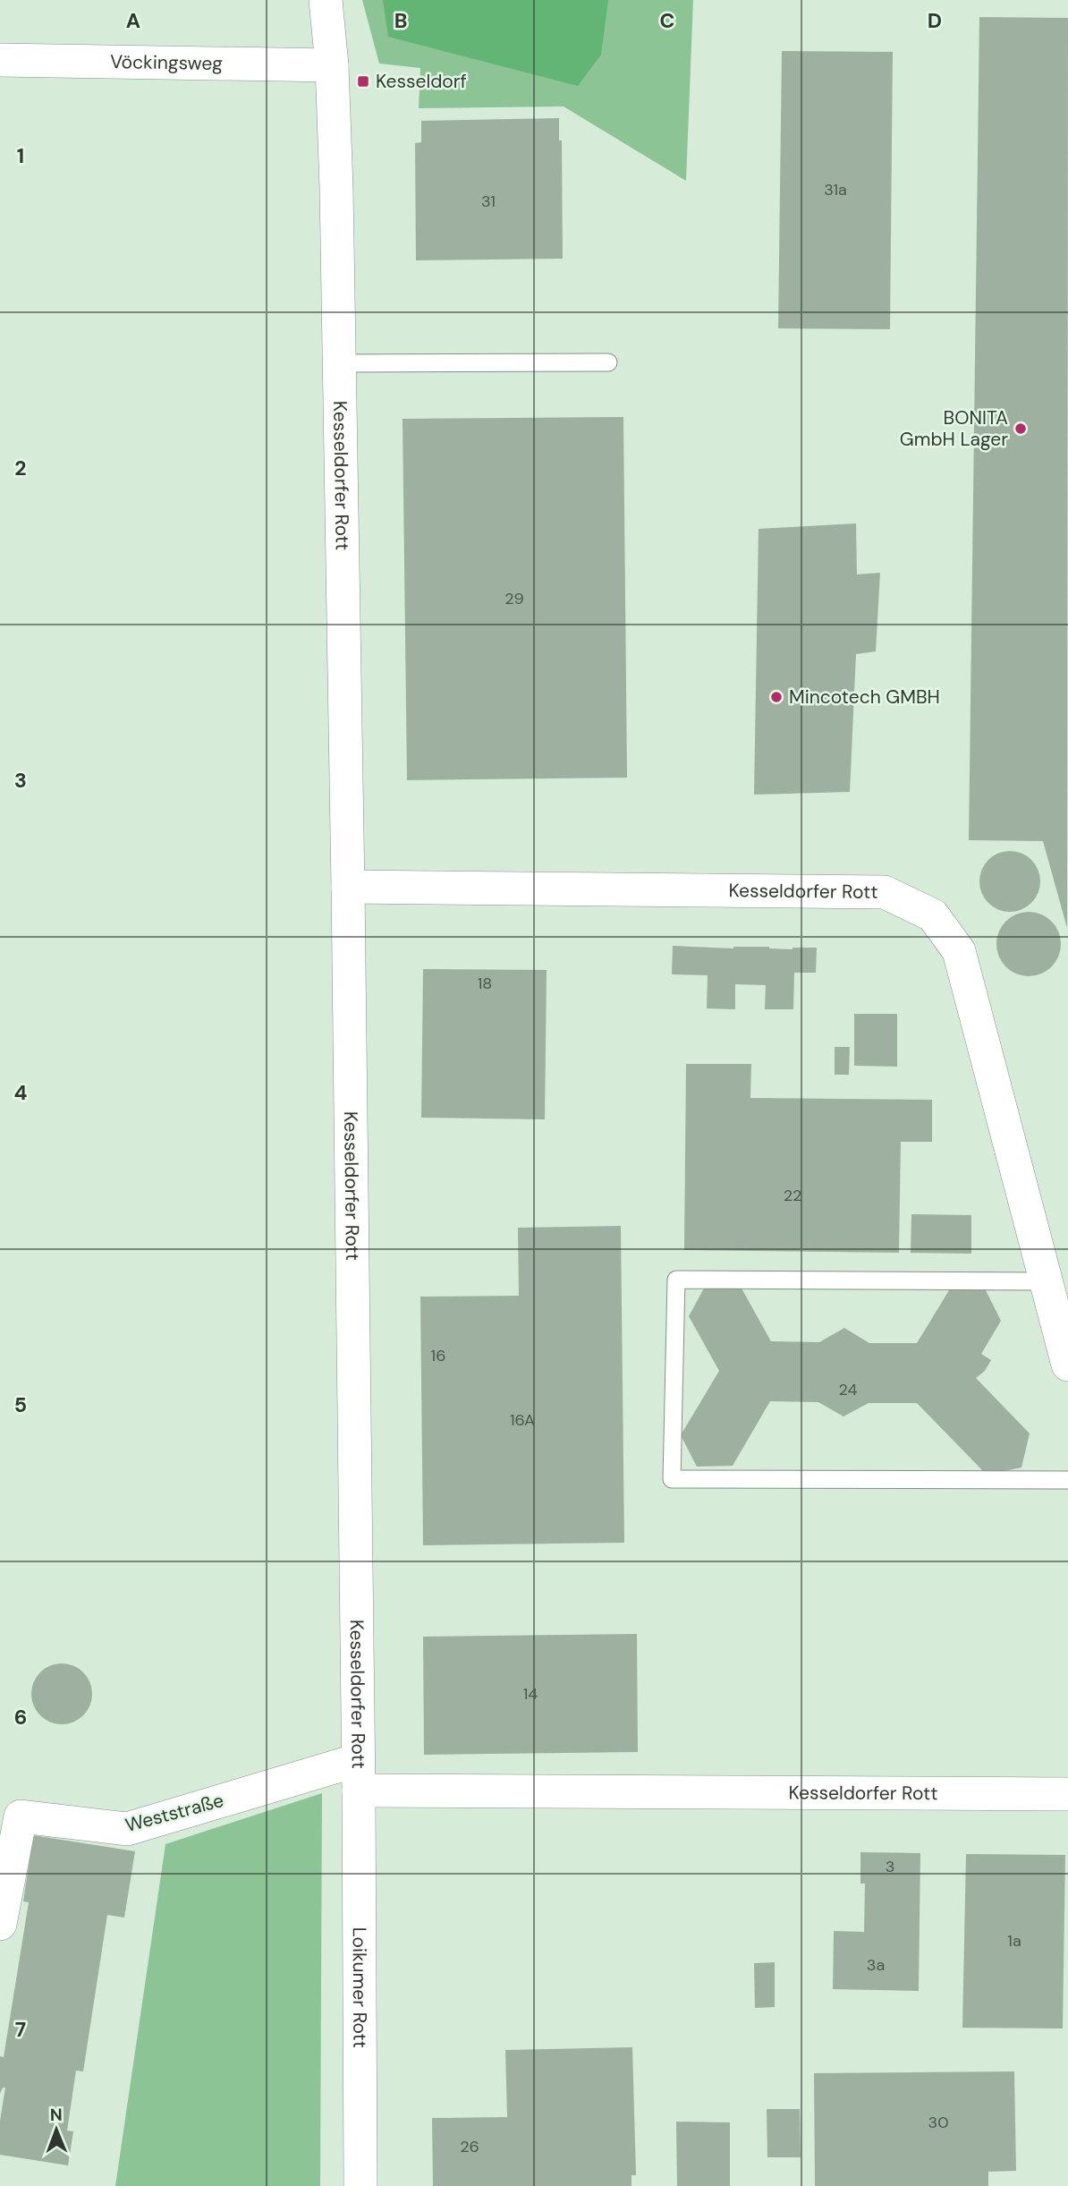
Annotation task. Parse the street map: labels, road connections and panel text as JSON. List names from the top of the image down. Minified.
{"streets":{"street":["Vöckingsweg","Kesseldorfer Rott","Weststraße","Loikumer Rott"]},"crossings":[["Vöckingsweg","Kesseldorfer Rott"],["Kesseldorfer Rott","Weststraße"],["Kesseldorfer Rott","Loikumer Rott"],["Weststraße","Loikumer Rott"]],"places":{"transit":["Kesseldorf"],"other":["BONITA GmbH Lager","Mincotech GMBH"]},"house_numbers":["31a","31","29","18","22","16","24","16A","14","3","1a","3a","30","26"],"north":"top","grid":{"columns":["A","B","C","D"],"rows":["1","2","3","4","5","6","7"]}}
